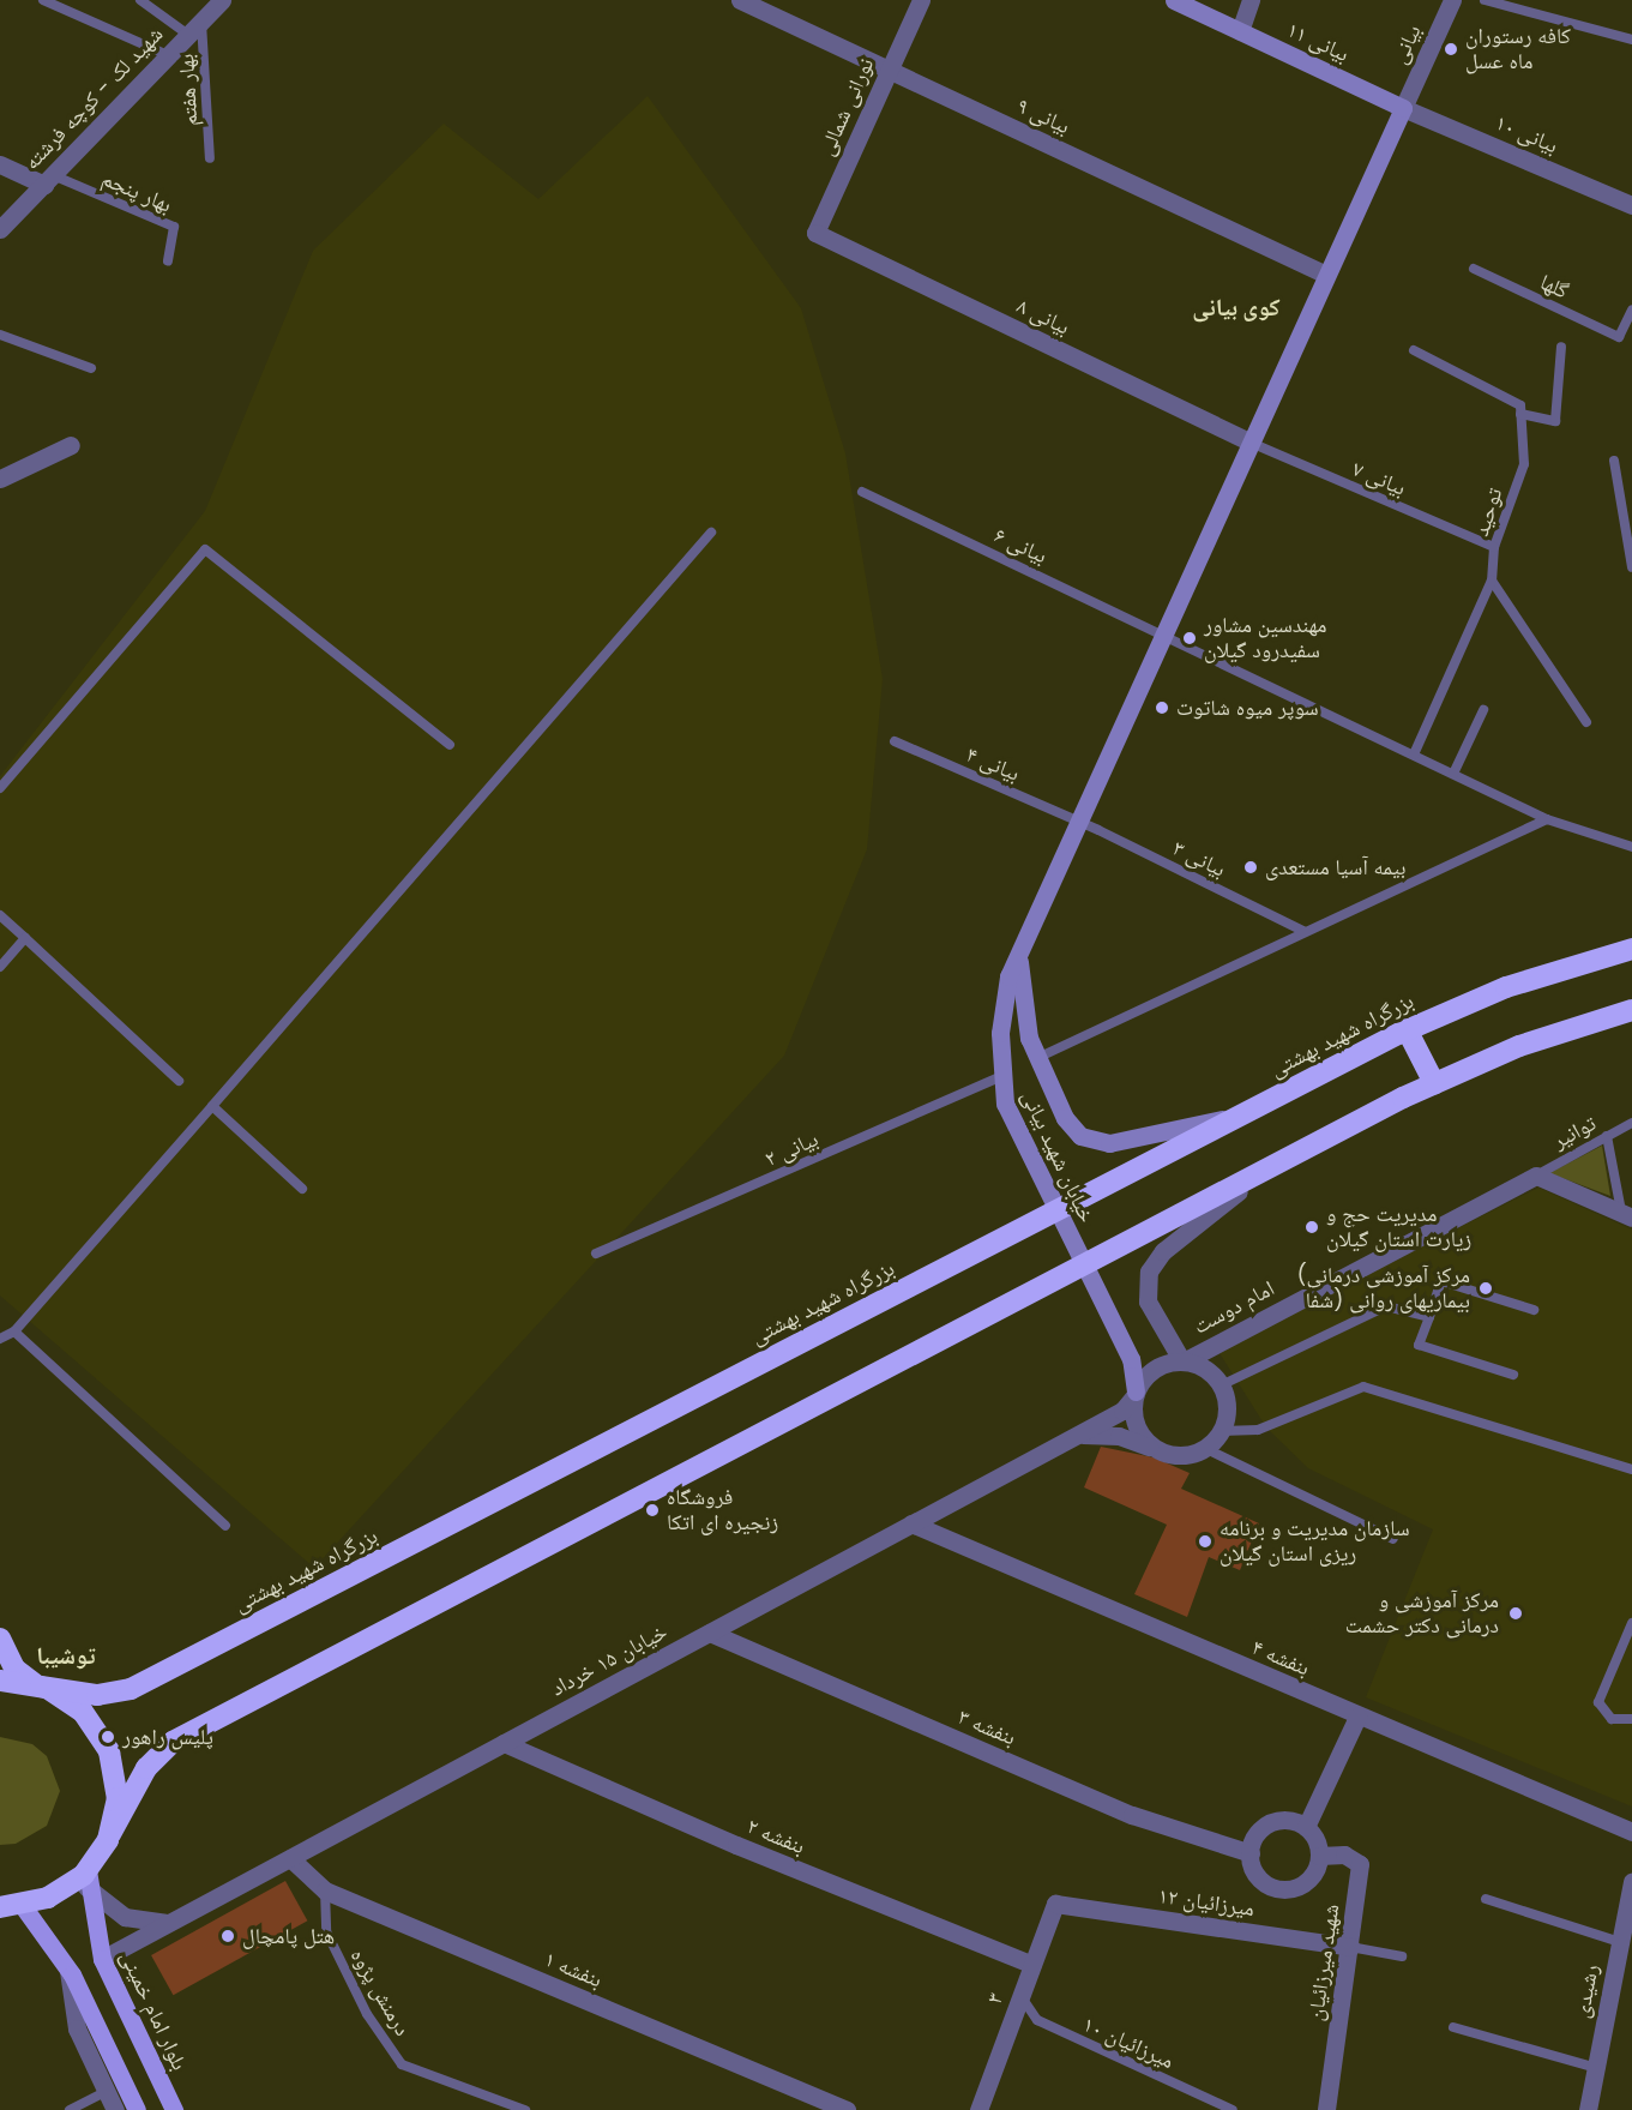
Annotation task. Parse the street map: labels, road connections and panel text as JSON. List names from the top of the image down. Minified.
{"streets":{"highway":["بزرگراه شهید بهشتی"],"main road":["بلوار امام خمینی"],"street":["بیانی ۱۱","بیانی","شهید لک - کوچه فرشته","نورانی شمالی","بیانی ۹","بیانی ۱۰","بیانی ۸","خیابان شهید بیانی","امام دوست","بنفشه ۴","خیابان ۱۵ خرداد","بنفشه ۳","بنفشه ۲","میرزائیان ۱۲","شهید میرزائیان","بنفشه ۱","رشیدی","۳"],"lane":["بهار هفتم","بهار پنجم","گلها","بیانی ۷","توحید","بیانی ۶","بیانی ۴","بیانی ۳","توانیر","بیانی ۲","درمنش پژوه","میرزائیان ۱۰"]},"crossings":[["بیانی ۱۱","بیانی"],["بیانی ۱۱","بیانی ۱۰"],["بیانی","بیانی ۱۰"],["بهار هفتم","شهید لک - کوچه فرشته"],["شهید لک - کوچه فرشته","بهار پنجم"],["نورانی شمالی","بیانی ۹"],["نورانی شمالی","بیانی ۸"],["بیانی ۸","بیانی ۷"],["بیانی ۷","توحید"],["بیانی ۴","بیانی ۳"],["بزرگراه شهید بهشتی","خیابان شهید بیانی"],["توانیر","امام دوست"],["بیانی ۲","خیابان شهید بیانی"],["خیابان شهید بیانی","امام دوست"],["خیابان شهید بیانی","خیابان ۱۵ خرداد"],["امام دوست","خیابان ۱۵ خرداد"],["بنفشه ۴","خیابان ۱۵ خرداد"],["خیابان ۱۵ خرداد","بنفشه ۳"],["خیابان ۱۵ خرداد","بنفشه ۲"],["خیابان ۱۵ خرداد","بنفشه ۱"],["خیابان ۱۵ خرداد","بلوار امام خمینی"],["بنفشه ۳","شهید میرزائیان"],["بنفشه ۲","۳"],["میرزائیان ۱۲","شهید میرزائیان"],["میرزائیان ۱۲","۳"],["بنفشه ۱","درمنش پژوه"],["۳","میرزائیان ۱۰"]],"districts":["کوی بیانی","توشیبا"],"places":["کافه رستوران ماه عسل","مهندسین مشاور سفیدرود گیلان","سوپر میوه شاتوت","بیمه آسیا مستعدی","مدیریت حج و زیارت استان گیلان","(مرکز آموزشی درمانی بیماریهای روانی (شفا","فروشگاه زنجیره ای اتکا","سازمان مدیریت و برنامه ریزی استان گیلان","مرکز آموزشی و ‌درمانی دکتر حشمت","پلیس راهور","هتل پامچال"]}
